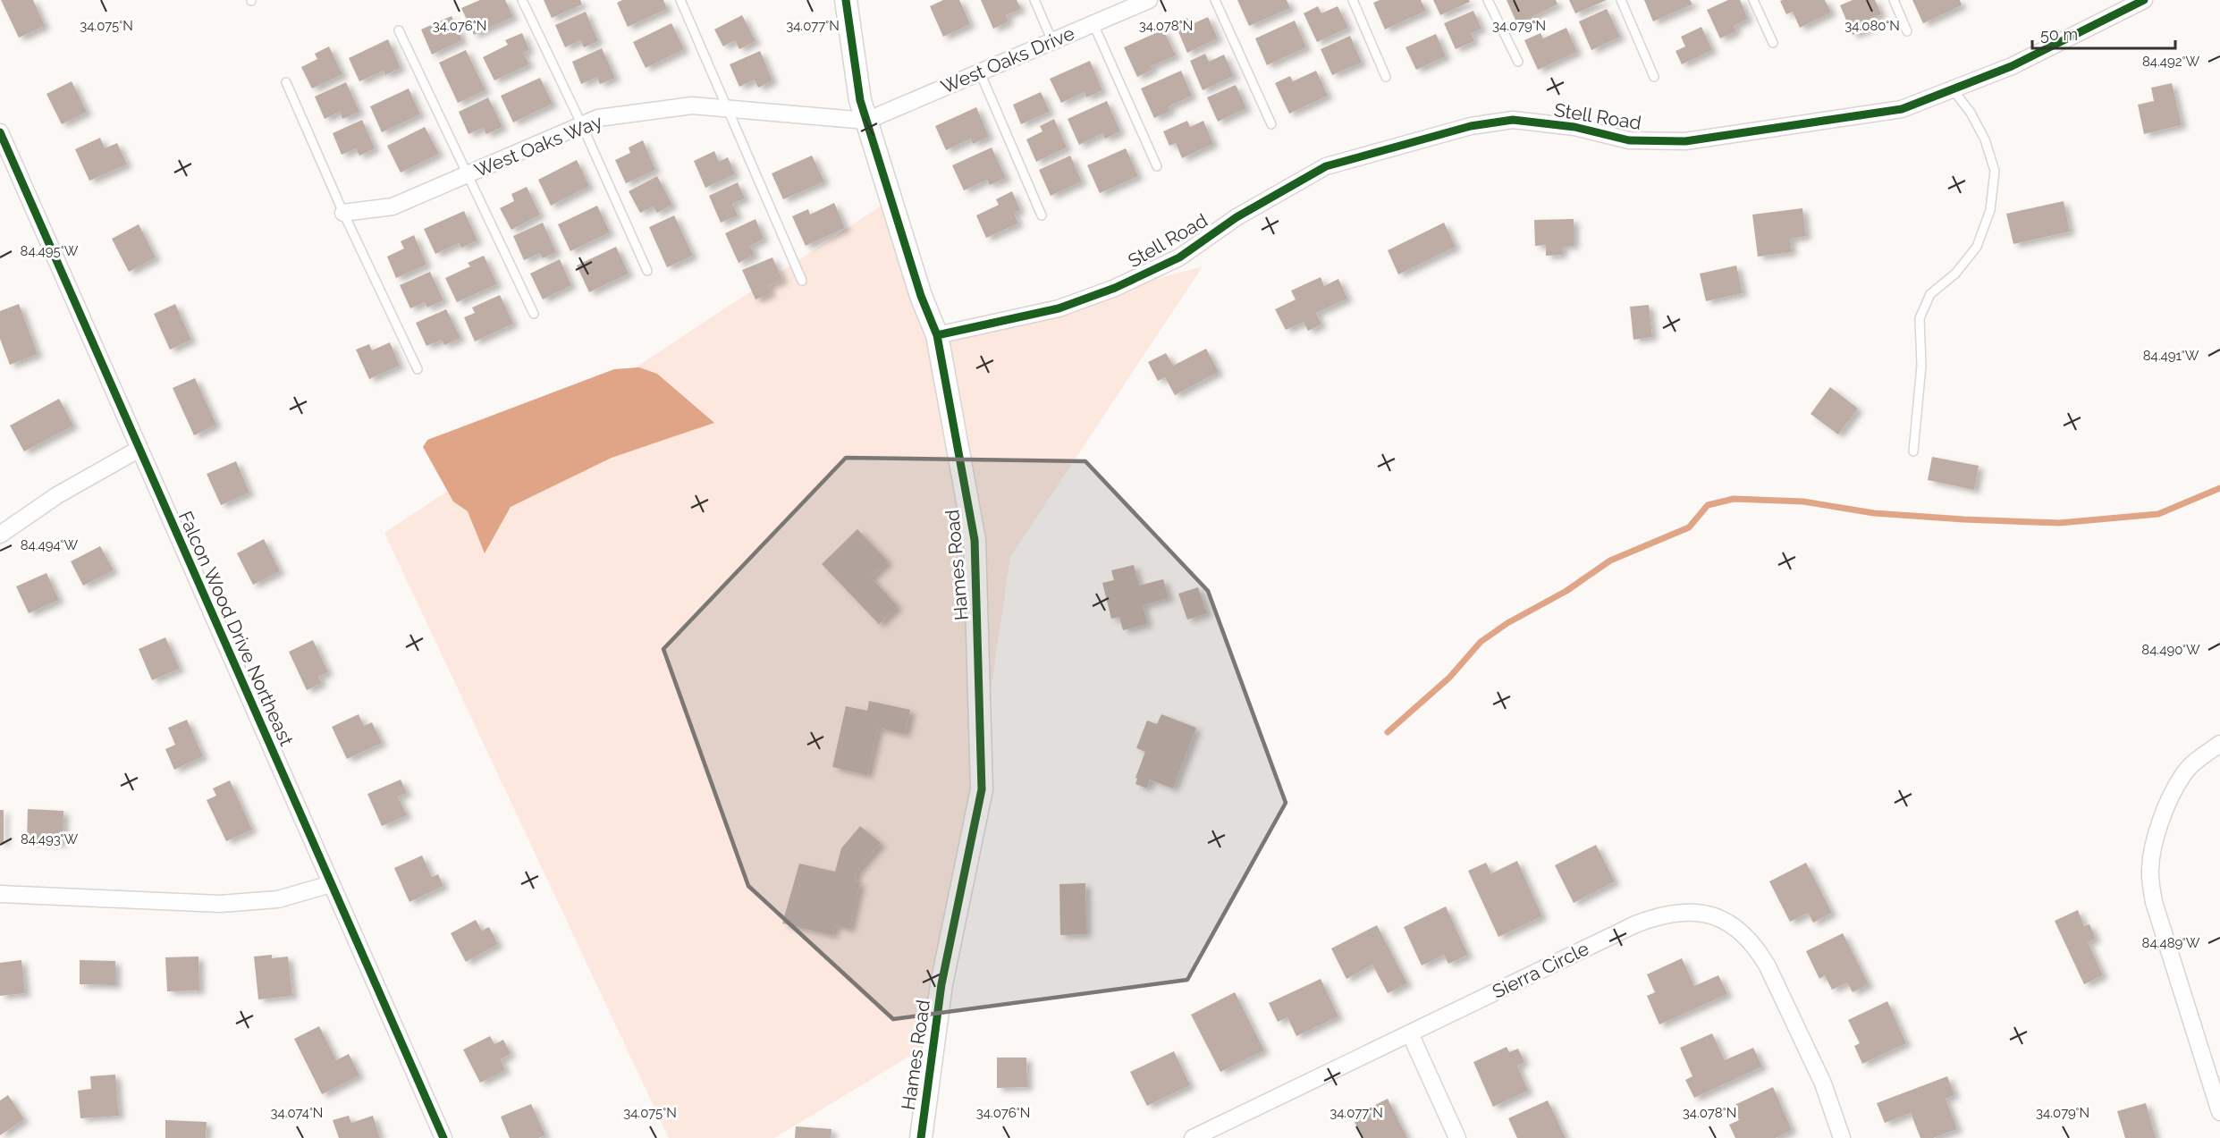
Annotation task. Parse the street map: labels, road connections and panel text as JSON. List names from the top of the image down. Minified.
{"streets":{"street":["West Oaks Drive","Stell Road","West Oaks Way","Hames Road","Falcon Wood Drive Northeast","Sierra Circle"]},"crossings":[["West Oaks Drive","West Oaks Way"],["West Oaks Drive","Hames Road"],["Stell Road","Hames Road"],["West Oaks Way","Hames Road"]],"scale_bar":"50 m","coordinates":["34.075°N","34.076°N","34.077°N","34.078°N","34.079°N","34.080°N","84.492°W","84.495°W","84.491°W","84.494°W","84.490°W","84.493°W","84.489°W","34.074°N"]}
